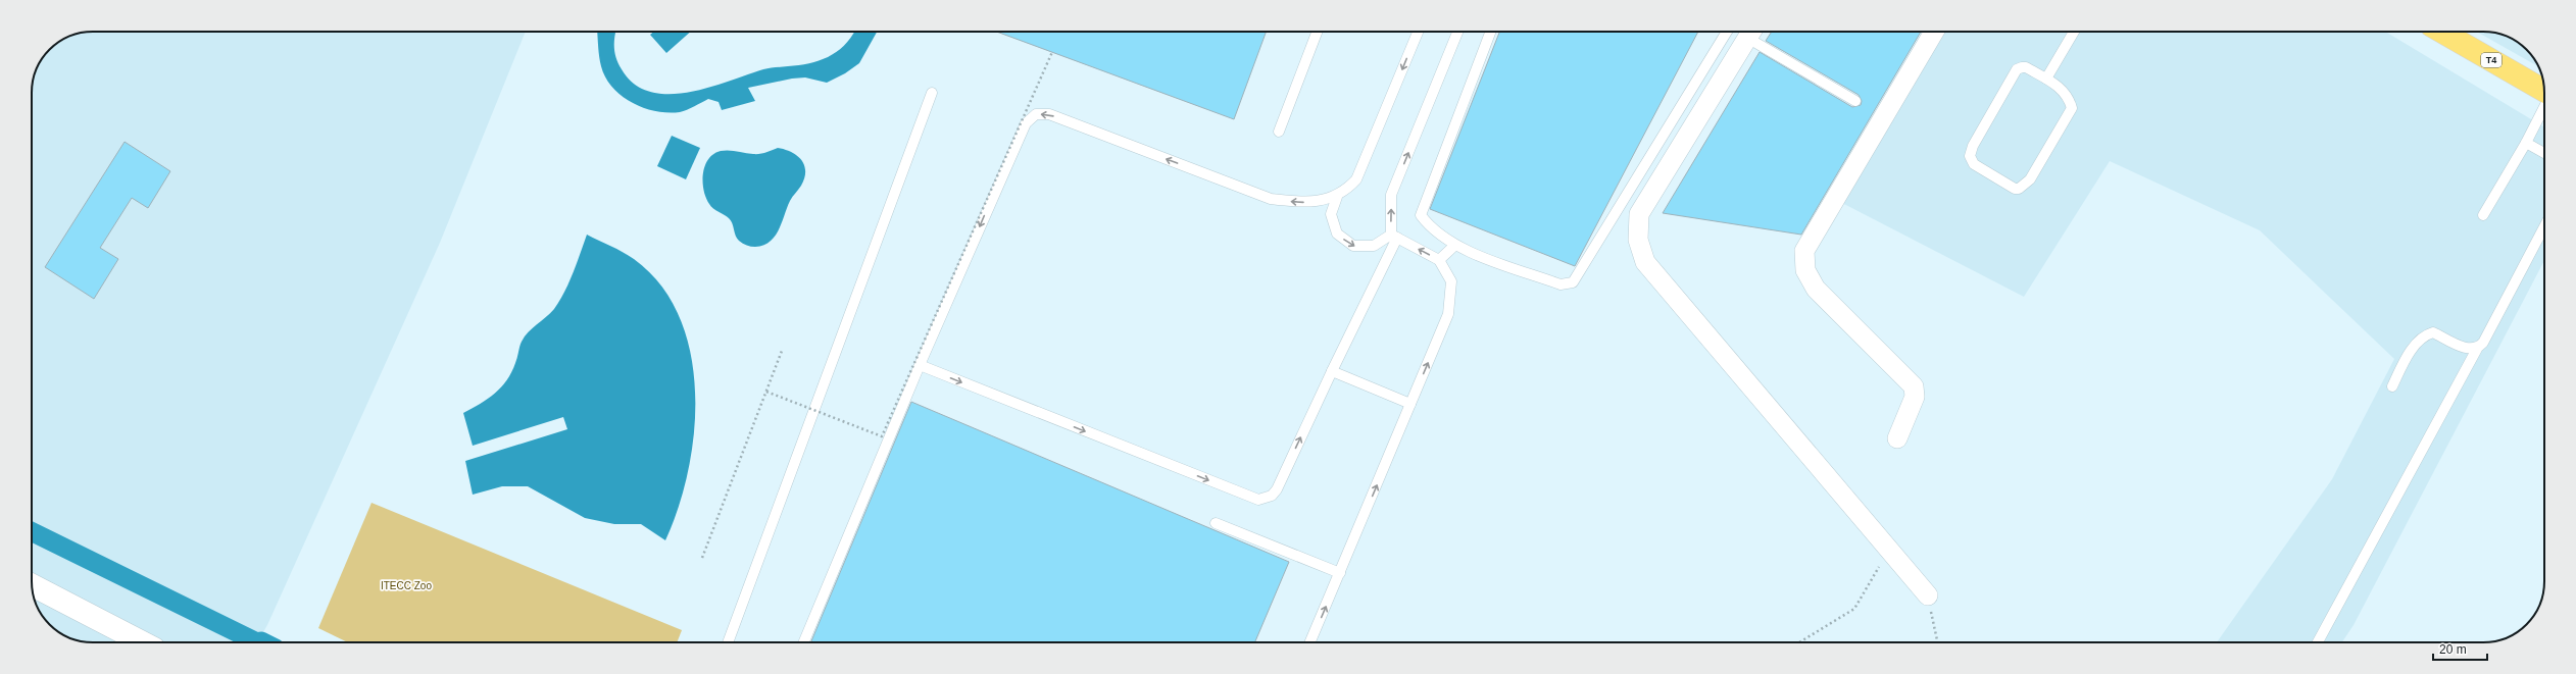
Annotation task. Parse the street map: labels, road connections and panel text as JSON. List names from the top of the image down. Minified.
{"streets":{"main road":["T4"]},"parks":["ITECC Zoo"],"scale_bar":"20 m"}
